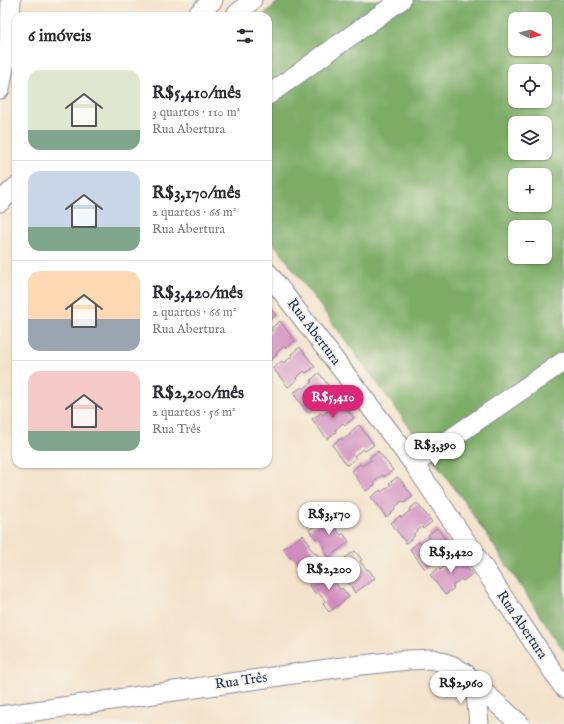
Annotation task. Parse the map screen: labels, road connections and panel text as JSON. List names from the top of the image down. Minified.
{"streets":{"street":["Rua Abertura","Rua Três"]},"north":"right","page":{"map_buttons":["+","−"],"heading":"6 imóveis","list":[{"name":"R$5,410/mês","note":"3 quartos · 110 m² · Rua Abertura"},{"name":"R$3,170/mês","note":"2 quartos · 66 m² · Rua Abertura"},{"name":"R$3,420/mês","note":"2 quartos · 66 m² · Rua Abertura"},{"name":"R$2,200/mês","note":"2 quartos · 56 m² · Rua Três"}],"price":["R$5,410","R$3,390","R$3,170","R$3,420","R$2,200","R$2,960"]}}
